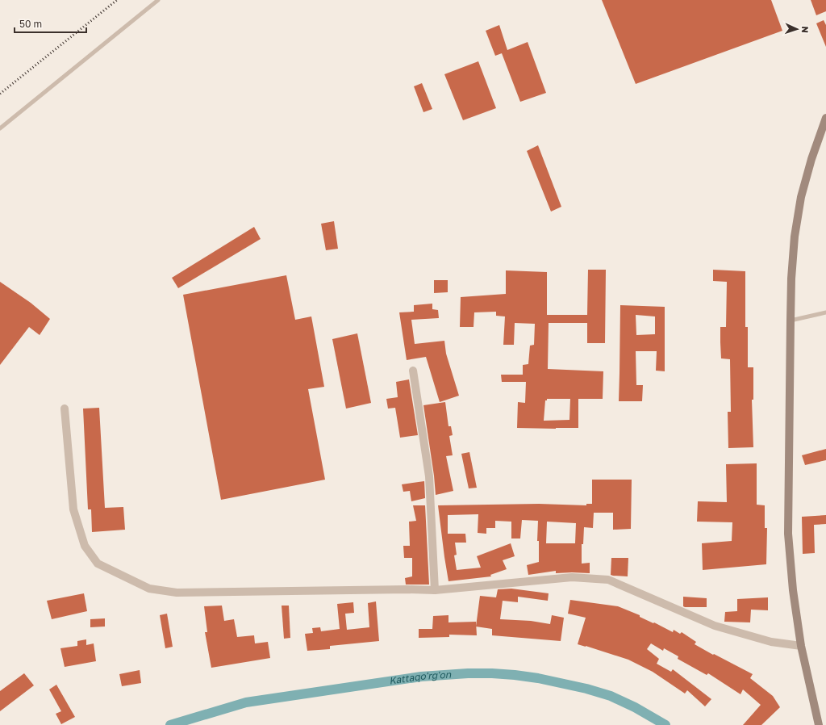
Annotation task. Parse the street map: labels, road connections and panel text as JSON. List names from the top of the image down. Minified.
{"water":["Kattaqo'rg'on"],"scale_bar":"50 m","north":"right"}
